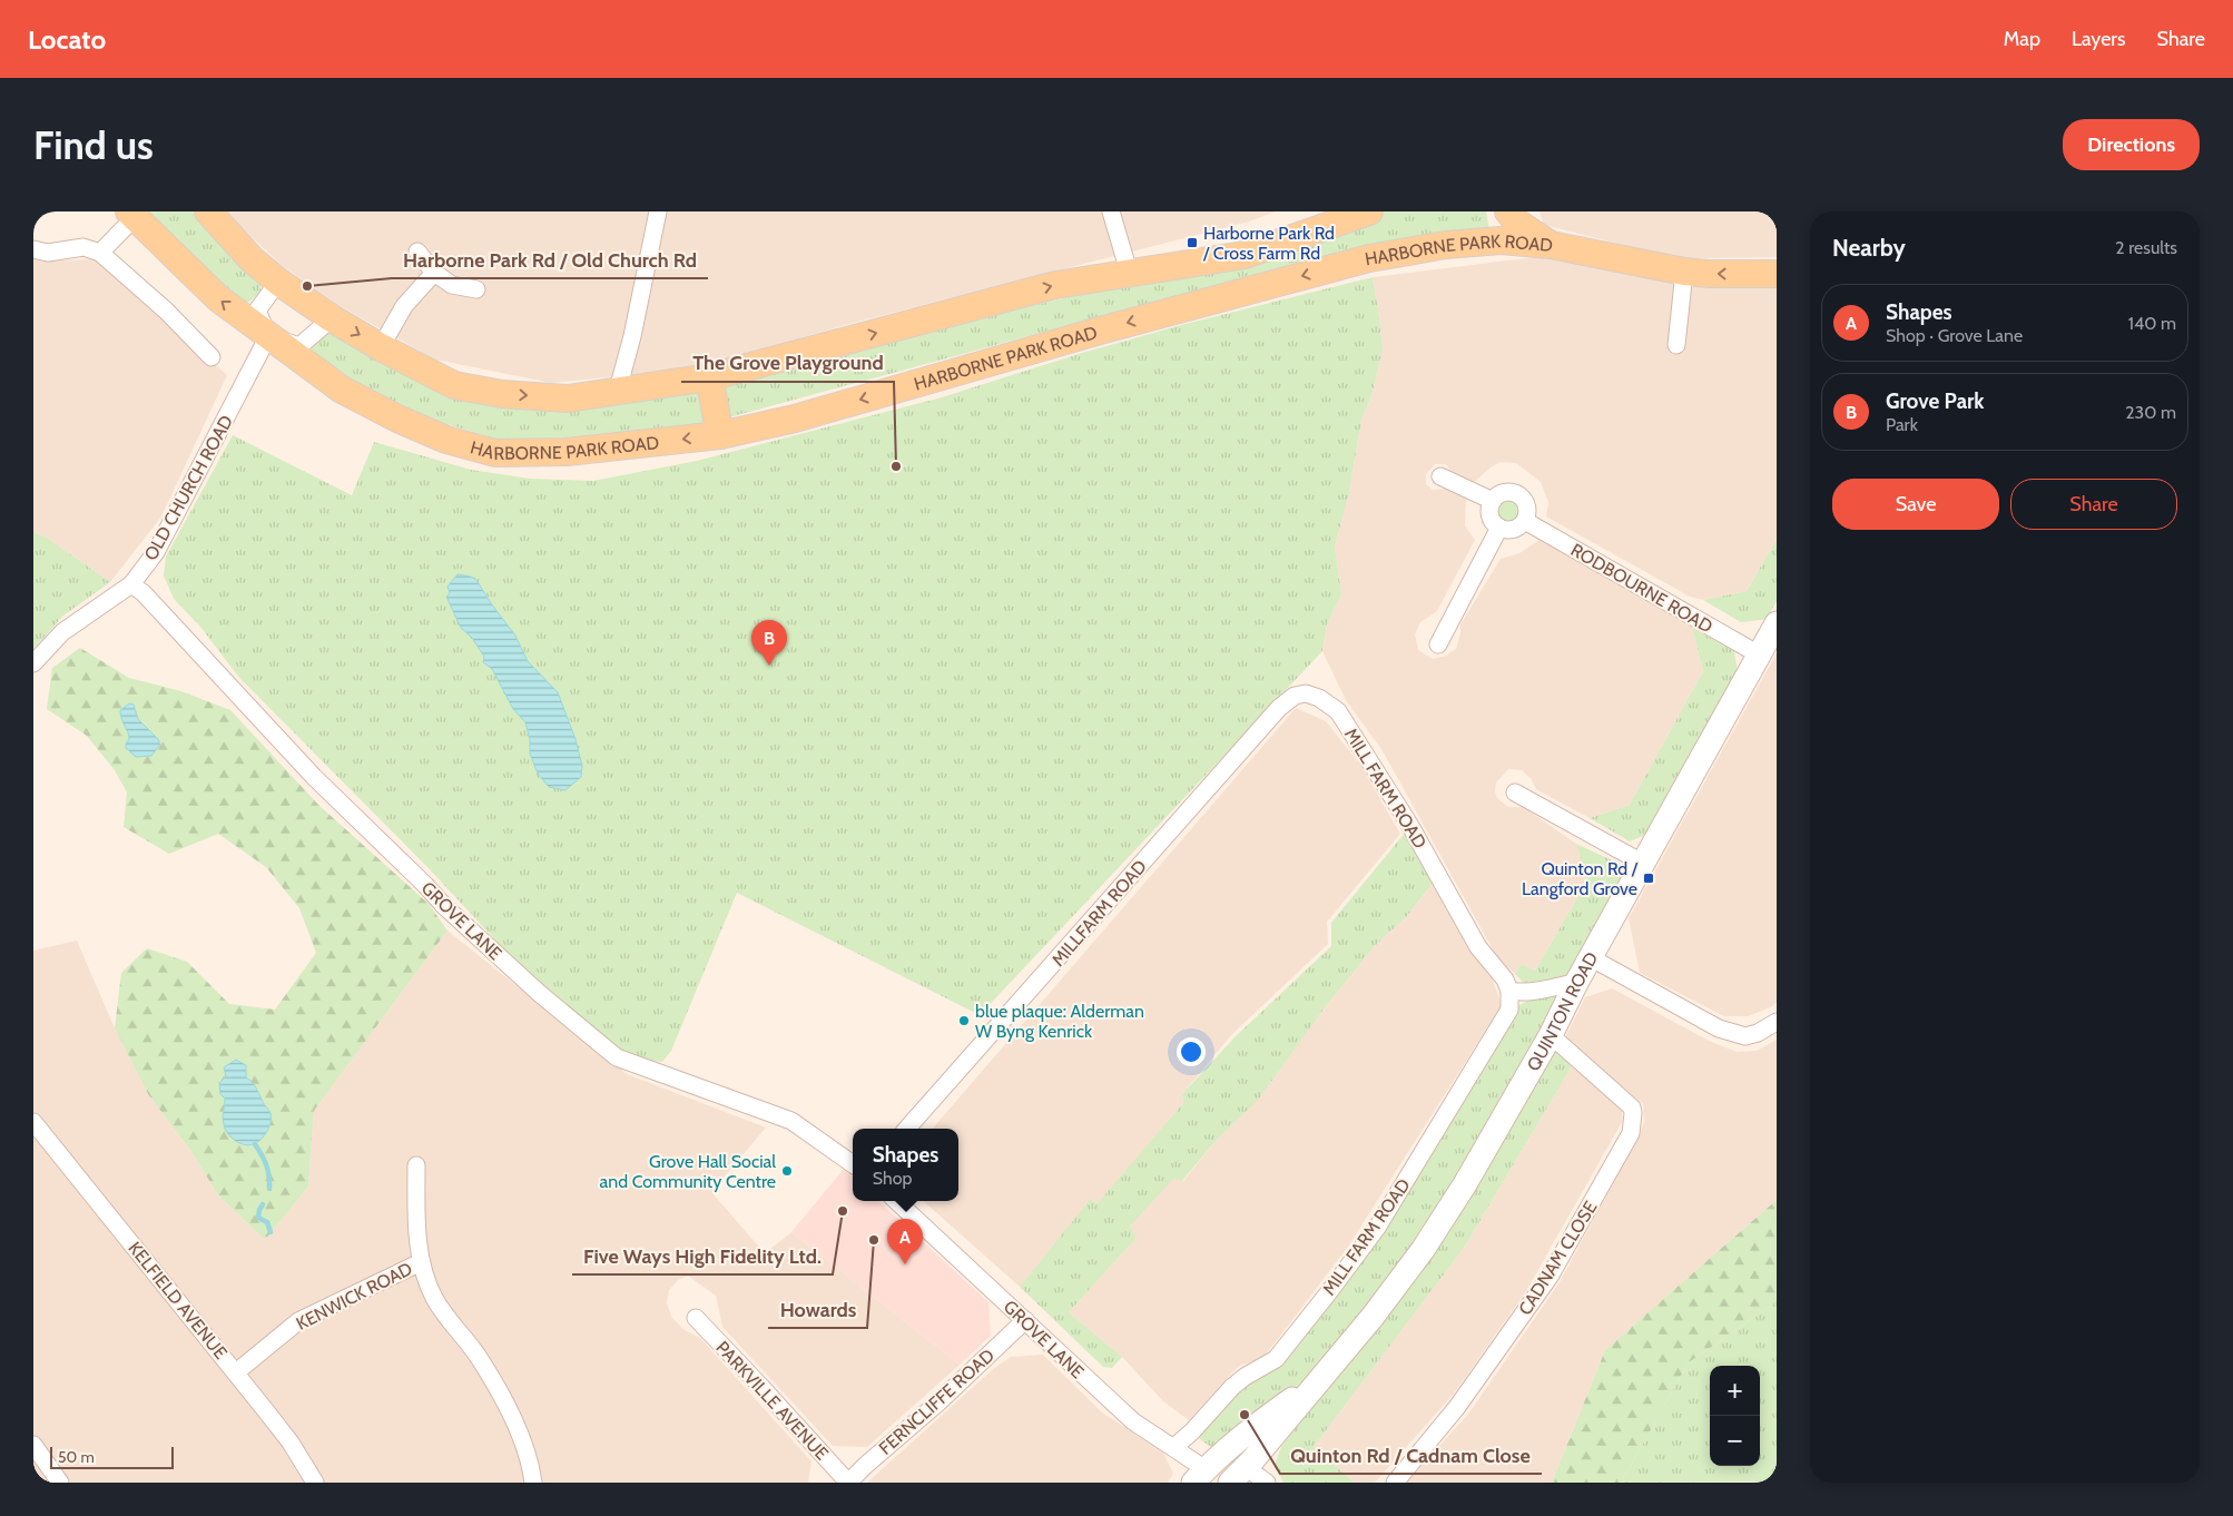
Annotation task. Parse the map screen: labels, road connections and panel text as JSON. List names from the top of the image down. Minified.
{"streets":{"main road":["HARBORNE PARK ROAD"],"street":["OLD CHURCH ROAD","RODBOURNE ROAD","MILL FARM ROAD","MILLFARM ROAD","GROVE LANE","QUINTON ROAD","CADNAM CLOSE","KENWICK ROAD","KELFIELD AVENUE","PARKVILLE AVENUE","FERNCLIFFE ROAD"]},"crossings":[["HARBORNE PARK ROAD","OLD CHURCH ROAD"],["OLD CHURCH ROAD","GROVE LANE"],["RODBOURNE ROAD","QUINTON ROAD"],["MILL FARM ROAD","MILLFARM ROAD"],["MILL FARM ROAD","GROVE LANE"],["GROVE LANE","QUINTON ROAD"],["GROVE LANE","FERNCLIFFE ROAD"],["QUINTON ROAD","CADNAM CLOSE"],["KENWICK ROAD","KELFIELD AVENUE"],["PARKVILLE AVENUE","FERNCLIFFE ROAD"]],"places":{"transit":["Harborne Park Rd / Cross Farm Rd","Quinton Rd / Langford Grove"],"other":["Harborne Park Rd / Old Church Rd","The Grove Playground","blue plaque: Alderman W Byng Kenrick","Grove Hall Social and Community Centre","Five Ways High Fidelity Ltd.","Howards","Quinton Rd / Cadnam Close"]},"scale_bar":"50 m","page":{"header":"Locato","nav":["Map","Layers","Share"],"buttons":["Directions",["Save","Share"]],"title":"Find us","heading":["Nearby","2 results"],"list":[{"mark":"A","name":"Shapes","note":"Shop · Grove Lane","value":"140 m"},{"mark":"B","name":"Grove Park","note":"Park","value":"230 m"}],"pins":["B","A"],"popup":["Shapes","Shop"],"map_buttons":["+","−"],"scale":"50 m"}}
